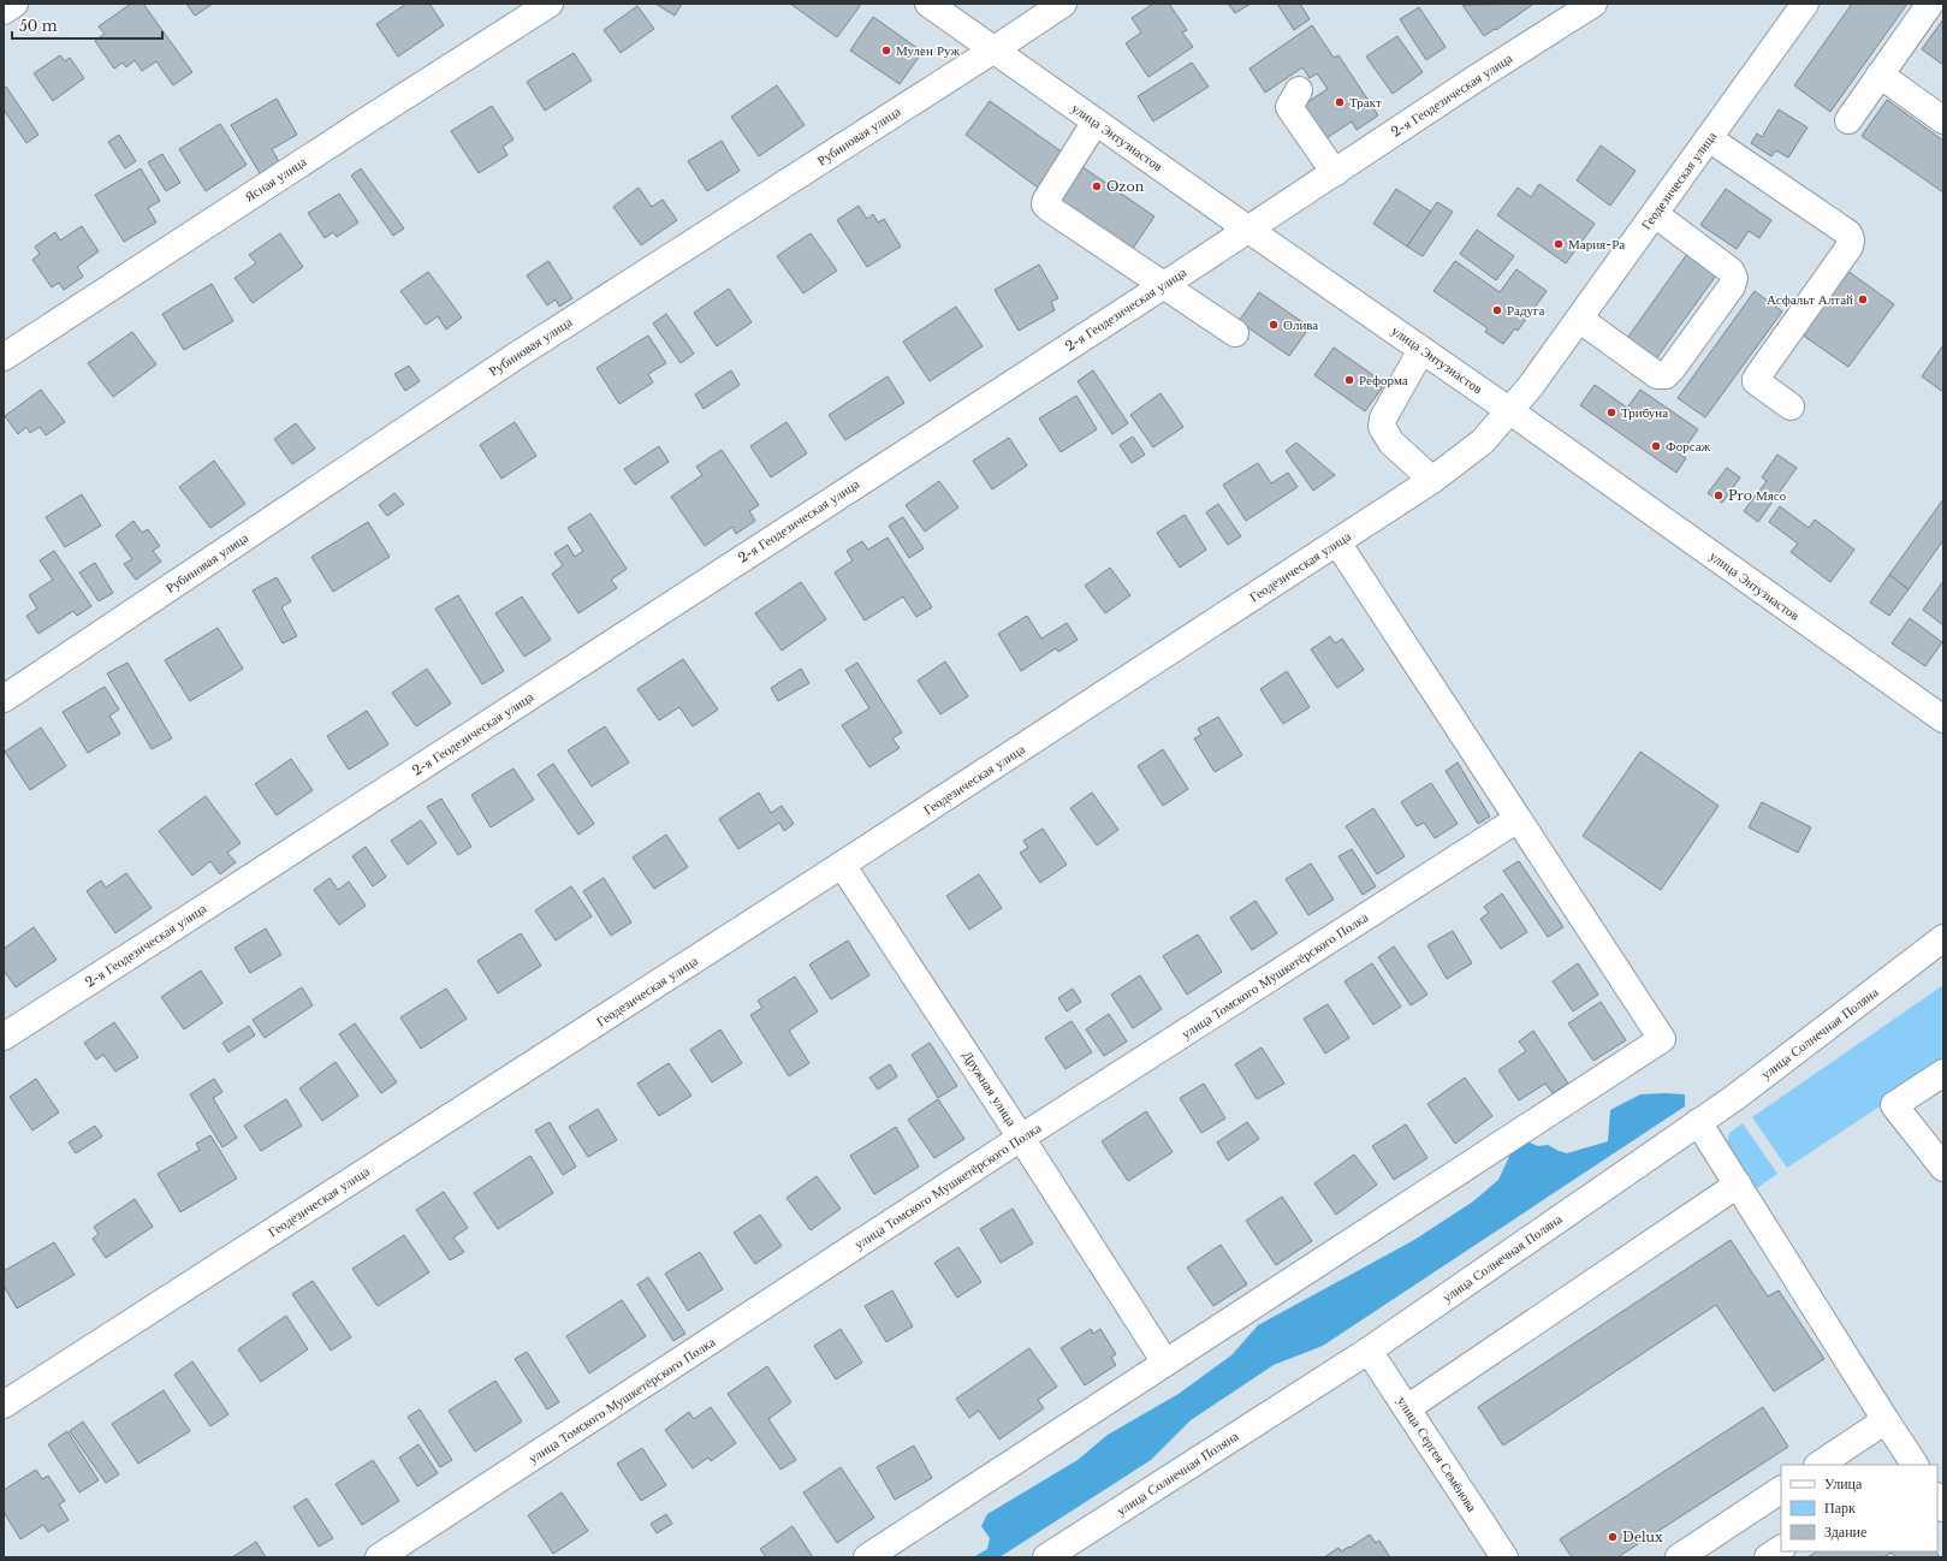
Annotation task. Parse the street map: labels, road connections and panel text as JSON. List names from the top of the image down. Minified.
{"streets":{"street":["2-я Геодезическая улица","Рубиновая улица","улица Энтузиастов","Ясная улица","Геодезическая улица","улица Томского Мушкетёрского Полка","улица Солнечная Поляна","Дружная улица","улица Сергея Семёнова"]},"crossings":[["2-я Геодезическая улица","улица Энтузиастов"],["Рубиновая улица","улица Энтузиастов"],["улица Энтузиастов","Геодезическая улица"],["Геодезическая улица","Дружная улица"],["улица Томского Мушкетёрского Полка","Дружная улица"],["улица Солнечная Поляна","улица Сергея Семёнова"]],"places":["Мулен Руж","Тракт","Ozon","Мария-Ра","Асфальт Алтай","Радуга","Олива","Реформа","Трибуна","Форсаж","Pro Мясо","Delux"],"legend":["Улица","Парк","Здание"],"scale_bar":"50 m"}
